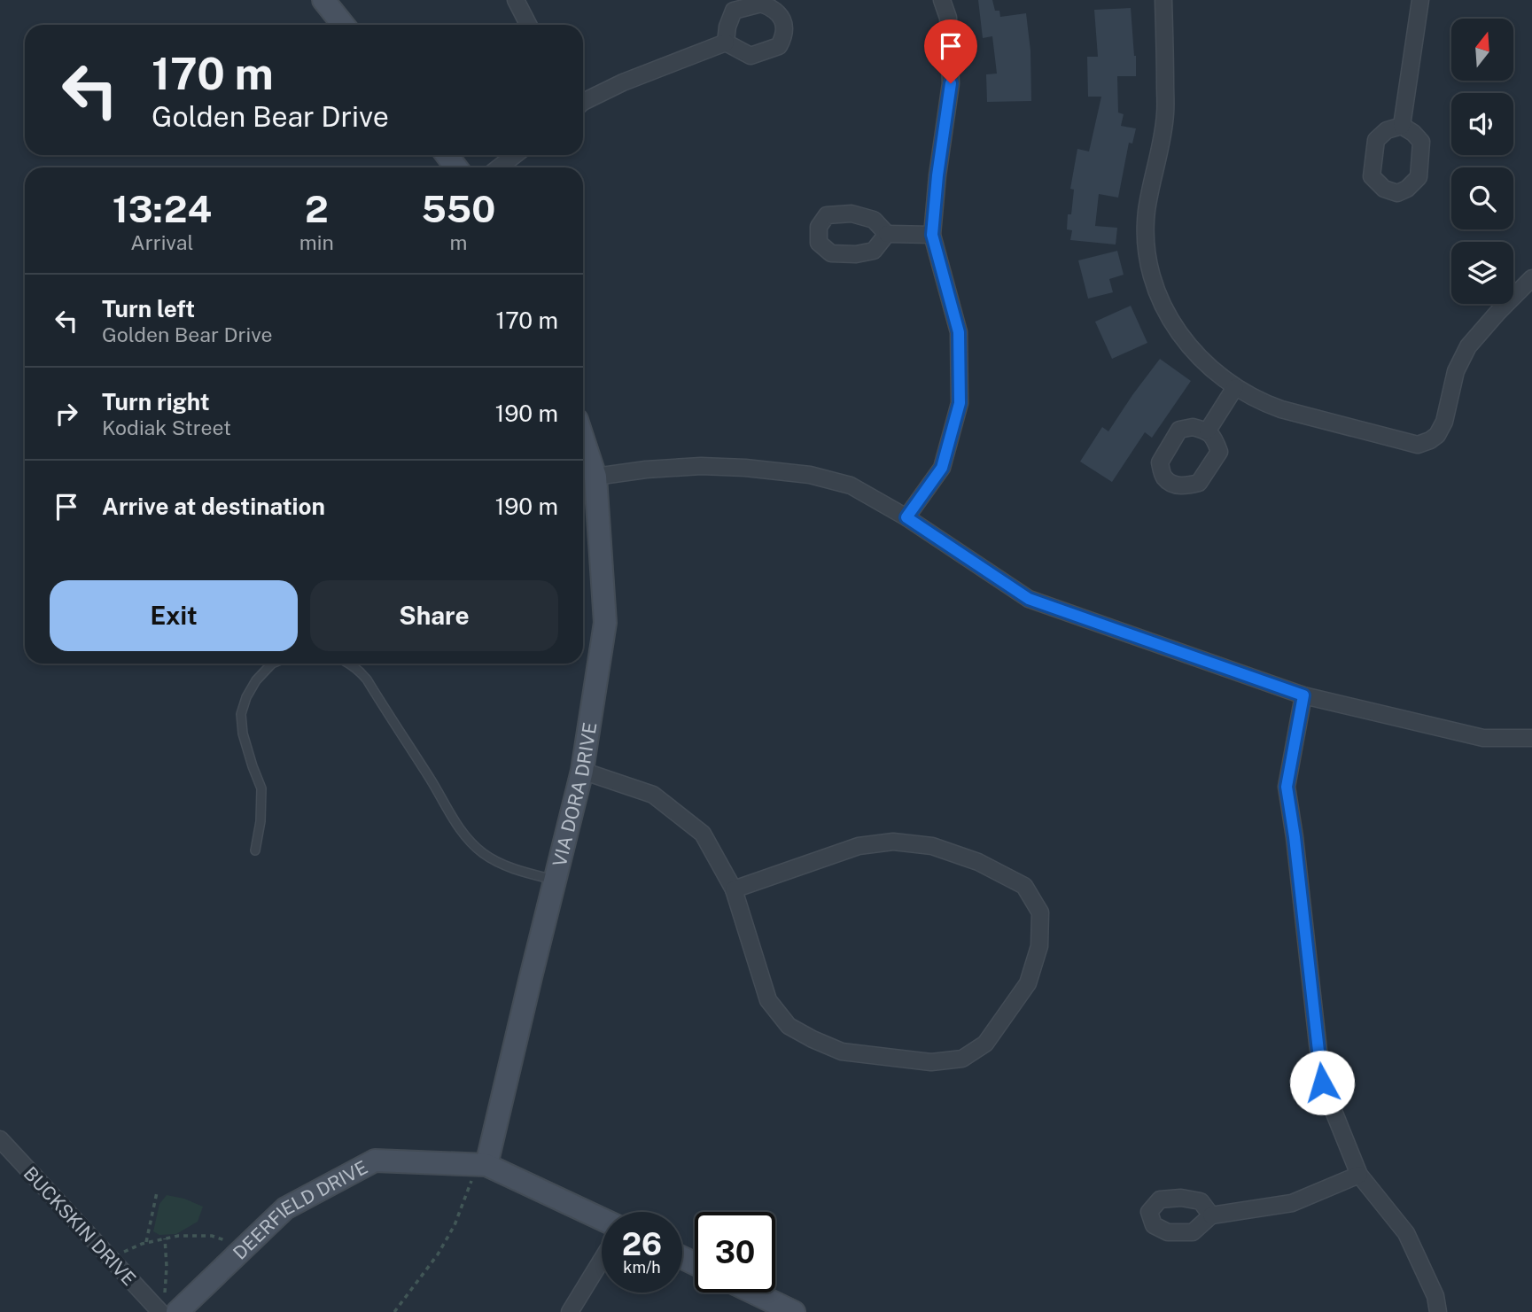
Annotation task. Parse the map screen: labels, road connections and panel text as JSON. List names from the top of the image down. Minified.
{"streets":{"street":["VIA DORA DRIVE","DEERFIELD DRIVE","BUCKSKIN DRIVE"]},"crossings":[["VIA DORA DRIVE","DEERFIELD DRIVE"],["DEERFIELD DRIVE","BUCKSKIN DRIVE"]],"north":"top","page":{"turn":["170 m","Golden Bear Drive"],"eta":["13:24","Arrival","2","min","550","m"],"list":[{"name":"Turn left","note":"Golden Bear Drive","value":"170 m"},{"name":"Turn right","note":"Kodiak Street","value":"190 m"},{"name":"Arrive at destination","value":"190 m"}],"buttons":["Exit","Share"],"speed":"26 km/h","limit":"30"}}
